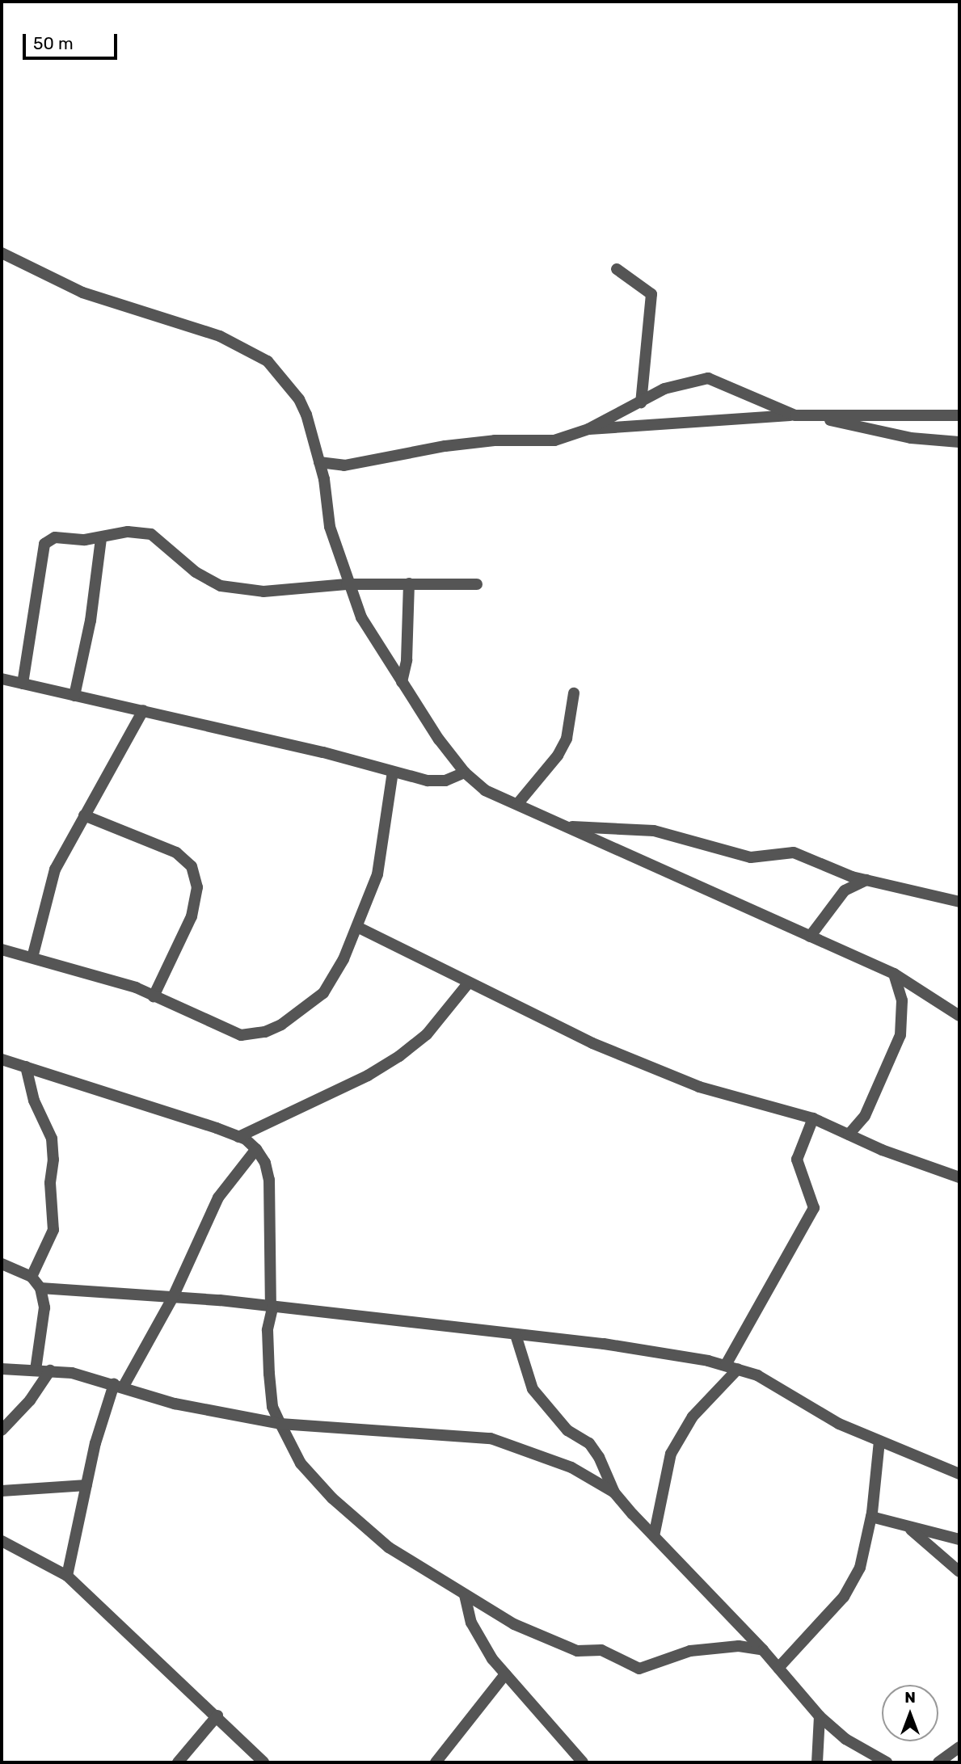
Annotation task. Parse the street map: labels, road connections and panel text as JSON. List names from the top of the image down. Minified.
{"scale_bar":"50 m","north":"top"}
